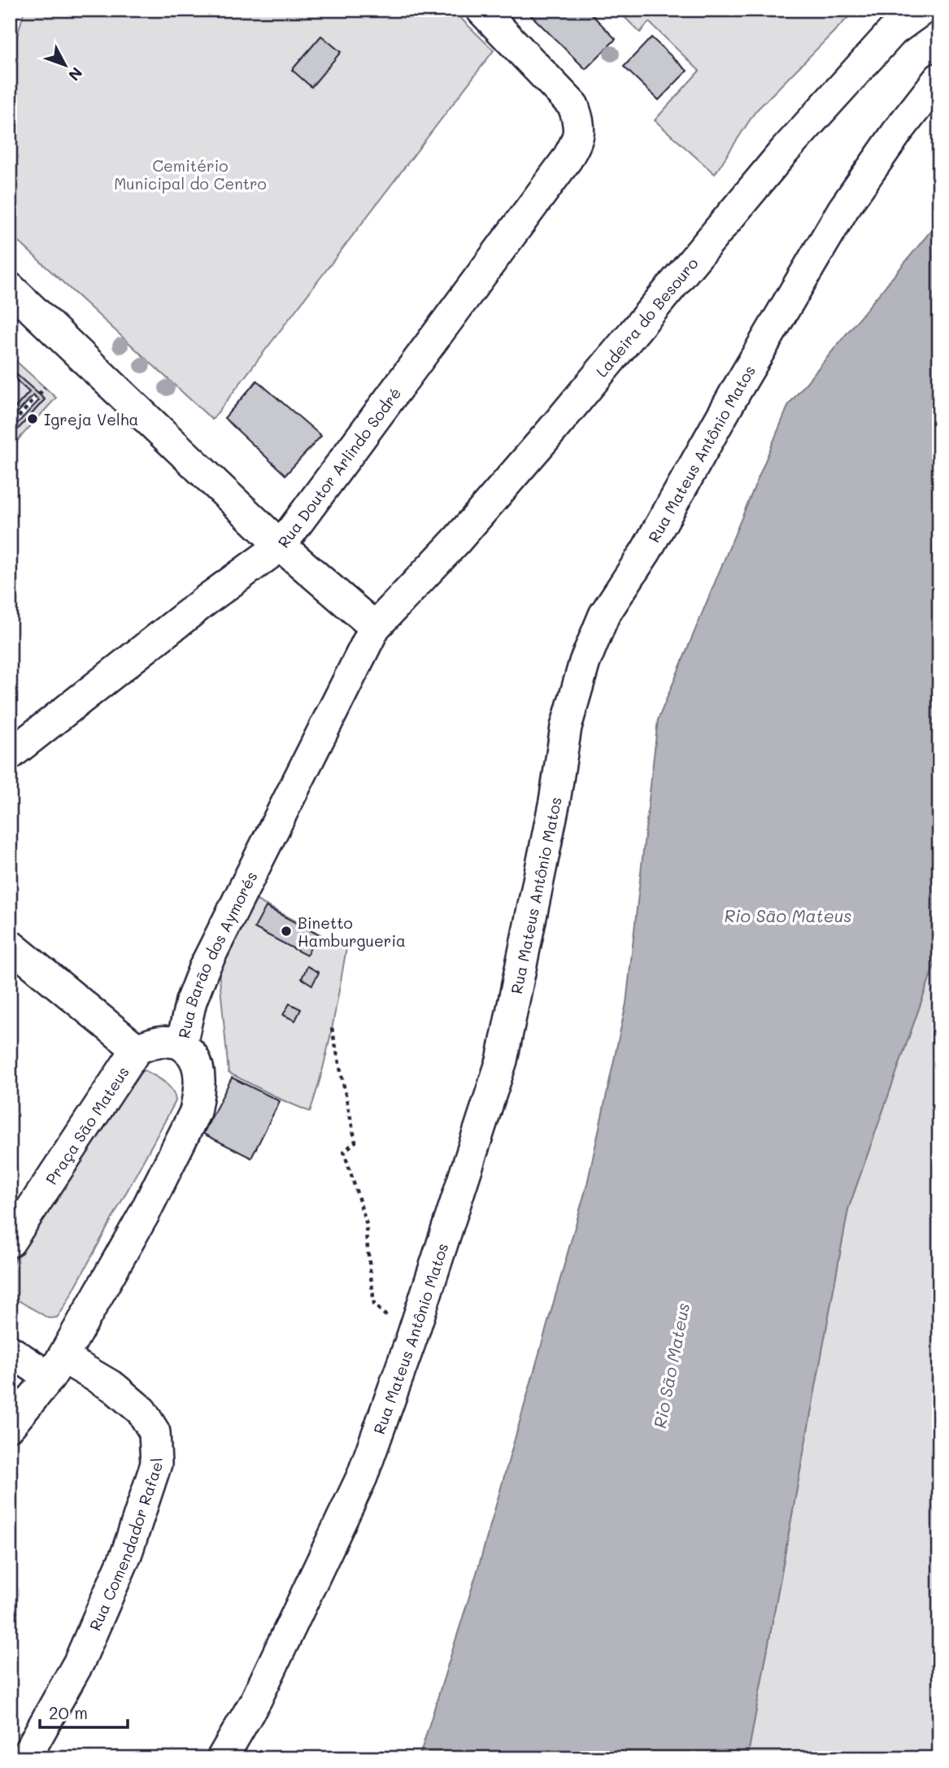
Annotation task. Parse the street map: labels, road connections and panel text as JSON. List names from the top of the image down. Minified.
{"streets":{"street":["Ladeira do Besouro","Rua Mateus Antônio Matos","Rua Doutor Arlindo Sodré","Rua Barão dos Aymorés","Praça São Mateus","Rua Comendador Rafael"]},"crossings":[["Ladeira do Besouro","Rua Barão dos Aymorés"],["Rua Barão dos Aymorés","Praça São Mateus"],["Rua Barão dos Aymorés","Rua Comendador Rafael"]],"water":["Rio São Mateus"],"parks":["Cemitério Municipal do Centro"],"places":["Igreja Velha","Binetto Hamburgueria"],"scale_bar":"20 m","north":"bottom right"}
